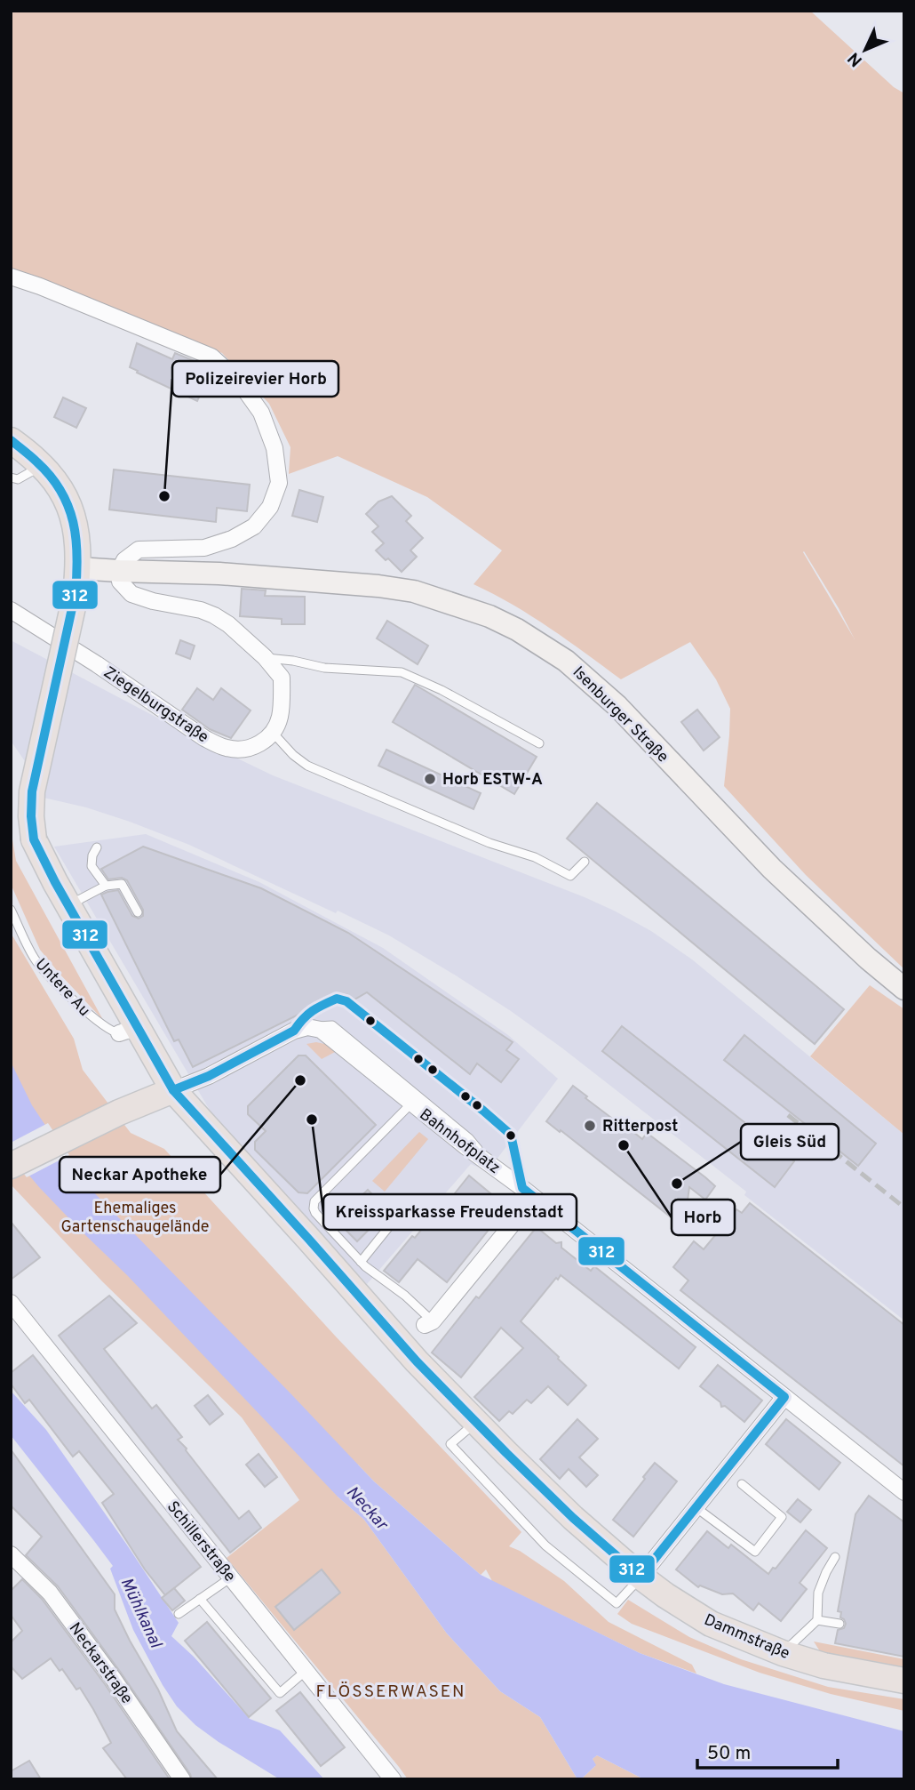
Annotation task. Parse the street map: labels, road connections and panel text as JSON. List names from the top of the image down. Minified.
{"streets":{"main road":["Dammstraße"],"street":["Ziegelburgstraße","Isenburger Straße","Bahnhofplatz","Schillerstraße","Neckarstraße"],"lane":["Untere Au"]},"crossings":[["Isenburger Straße","Dammstraße"],["Untere Au","Dammstraße"]],"districts":["FLÖSSERWASEN"],"water":["Neckar","Mühlkanal"],"parks":["Ehemaliges Gartenschaugelände"],"places":["Polizeirevier Horb","Horb ESTW-A","Neckar Apotheke","Kreissparkasse Freudenstadt","Ritterpost","Horb","Gleis Süd"],"lines":["transit line 312"],"scale_bar":"50 m","north":"bottom left"}
